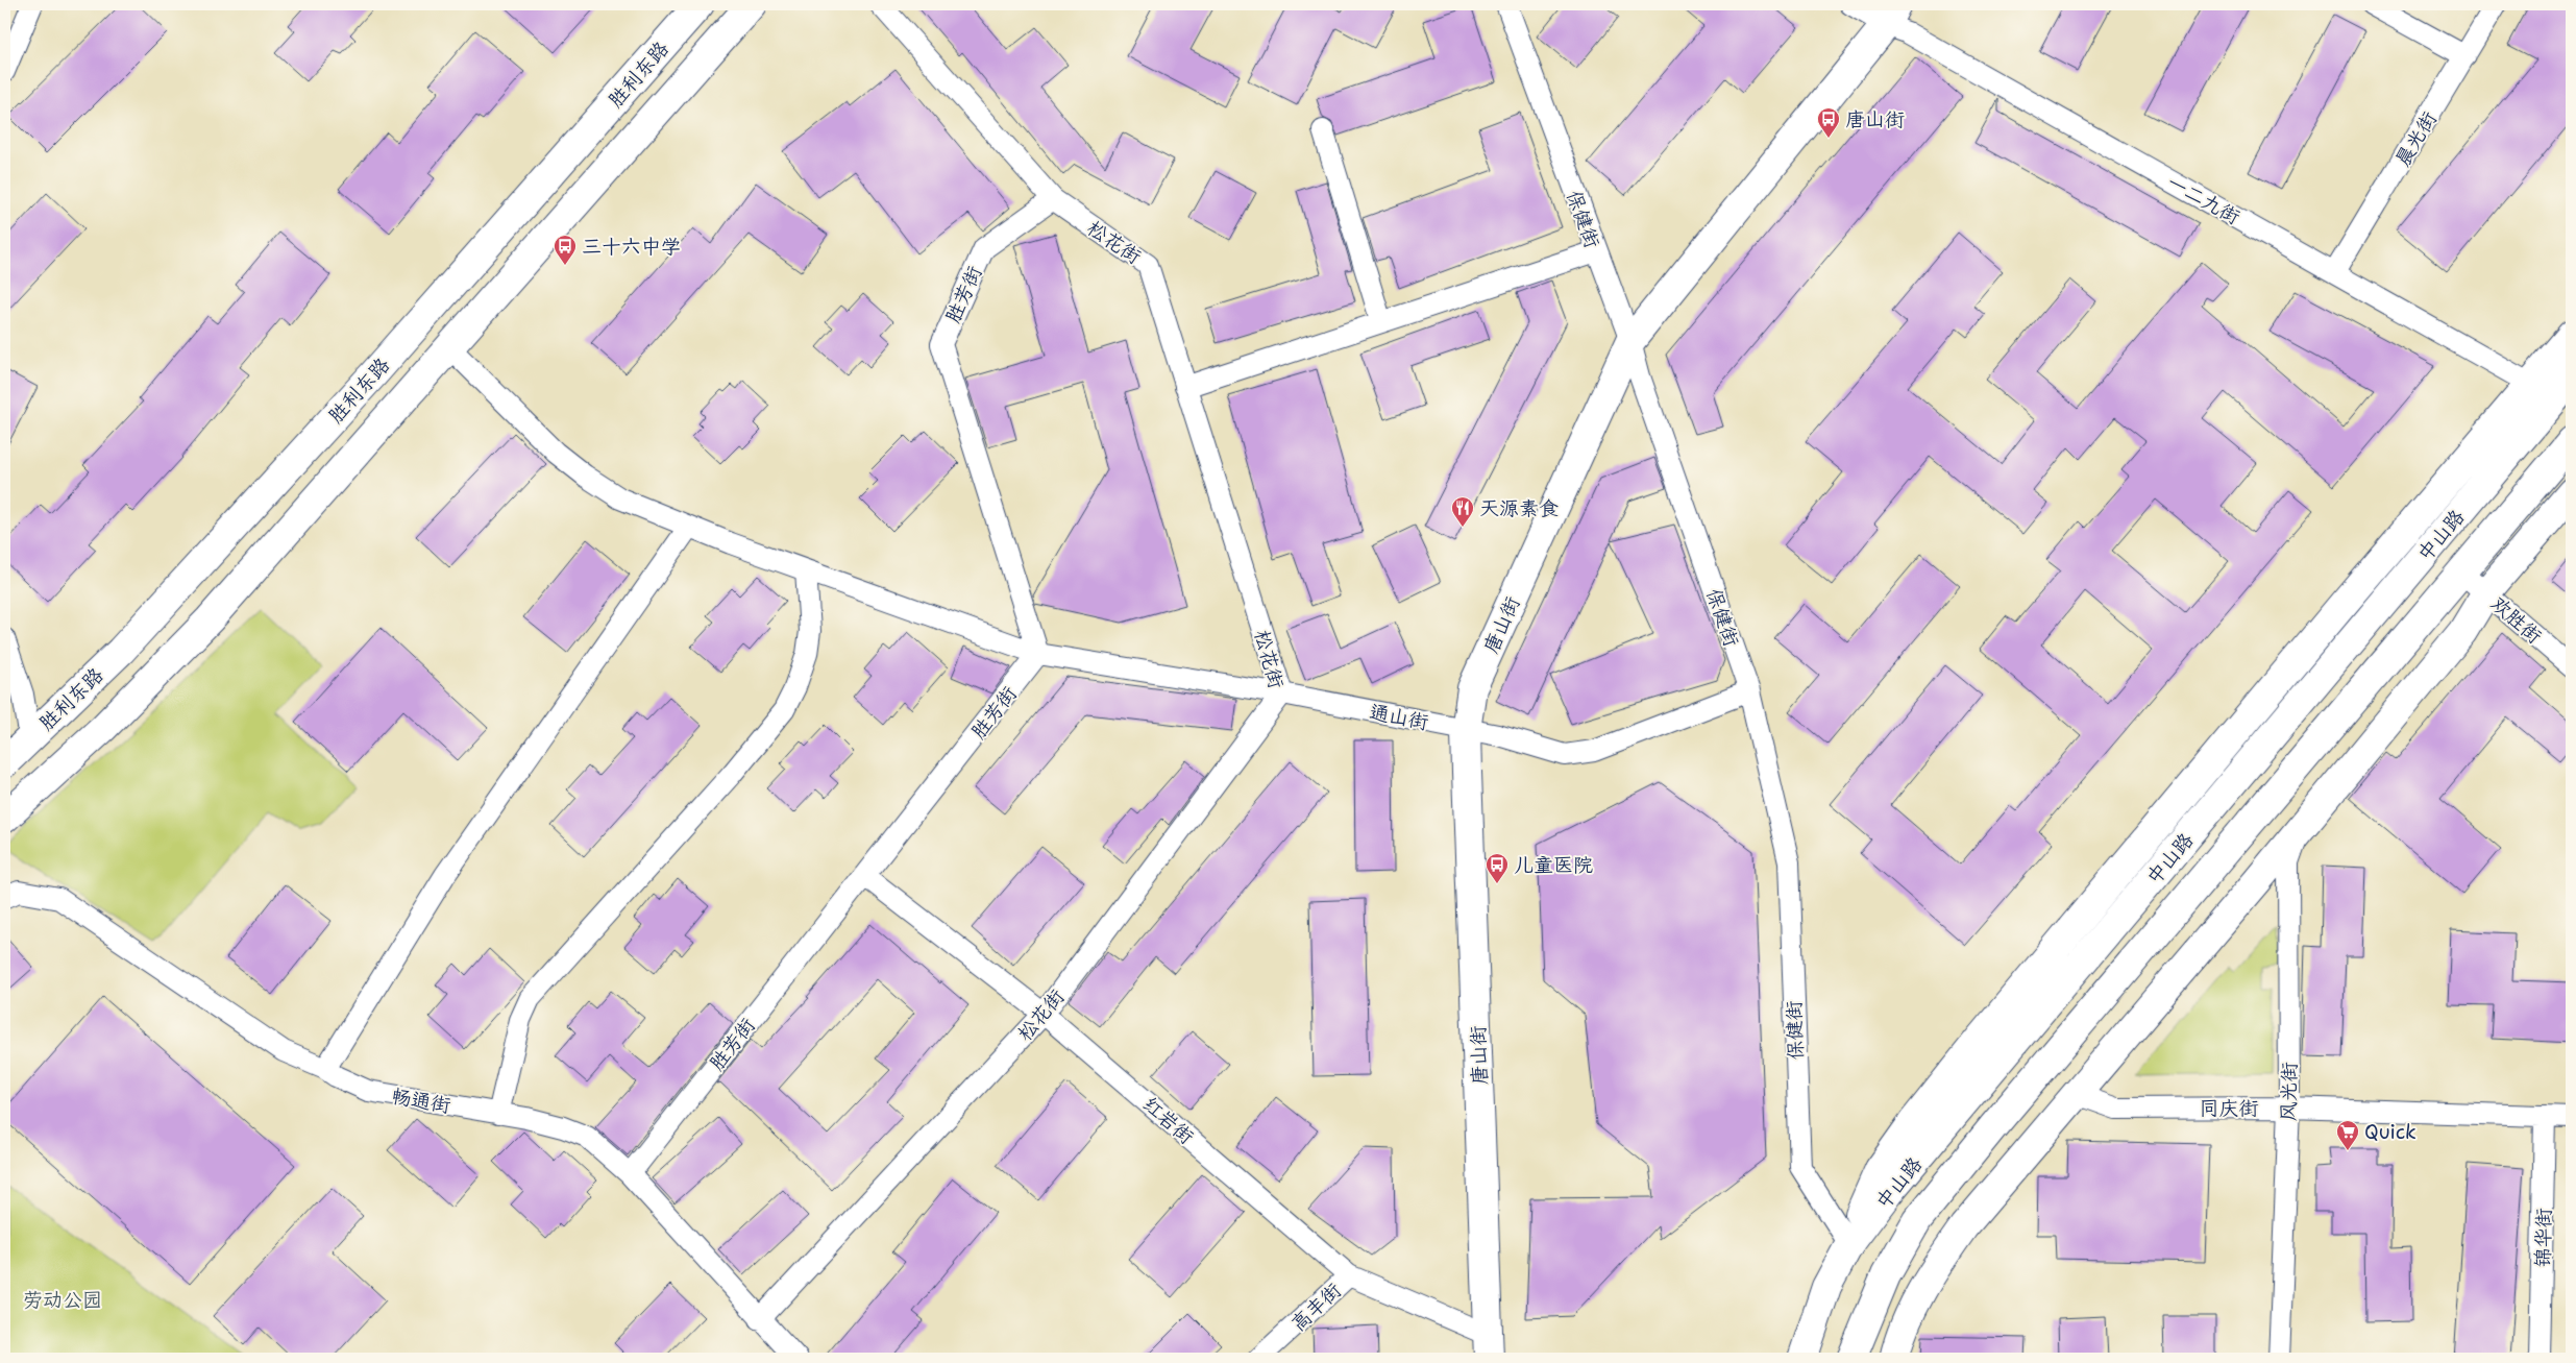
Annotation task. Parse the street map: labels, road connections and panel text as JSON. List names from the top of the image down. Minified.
{"streets":{"main road":["胜利东路","中山路","唐山街"],"street":["晨光街","一二九街","保健街","松花街","胜芳街","欢胜街","通山街","风光街","畅通街","同庆街","红岩街","锦华街","高丰街"]},"crossings":[["晨光街","一二九街"],["一二九街","中山路"],["一二九街","唐山街"],["保健街","中山路"],["保健街","唐山街"],["保健街","通山街"],["松花街","胜芳街"],["松花街","通山街"],["松花街","畅通街"],["松花街","红岩街"],["胜芳街","通山街"],["胜芳街","畅通街"],["胜芳街","红岩街"],["中山路","欢胜街"],["唐山街","通山街"],["唐山街","红岩街"],["风光街","同庆街"],["同庆街","锦华街"],["红岩街","高丰街"]],"parks":["劳动公园"],"places":{"bus stop":["唐山街","三十六中学","儿童医院"],"restaurant":["天源素食"],"supermarket":["Quick"]}}
